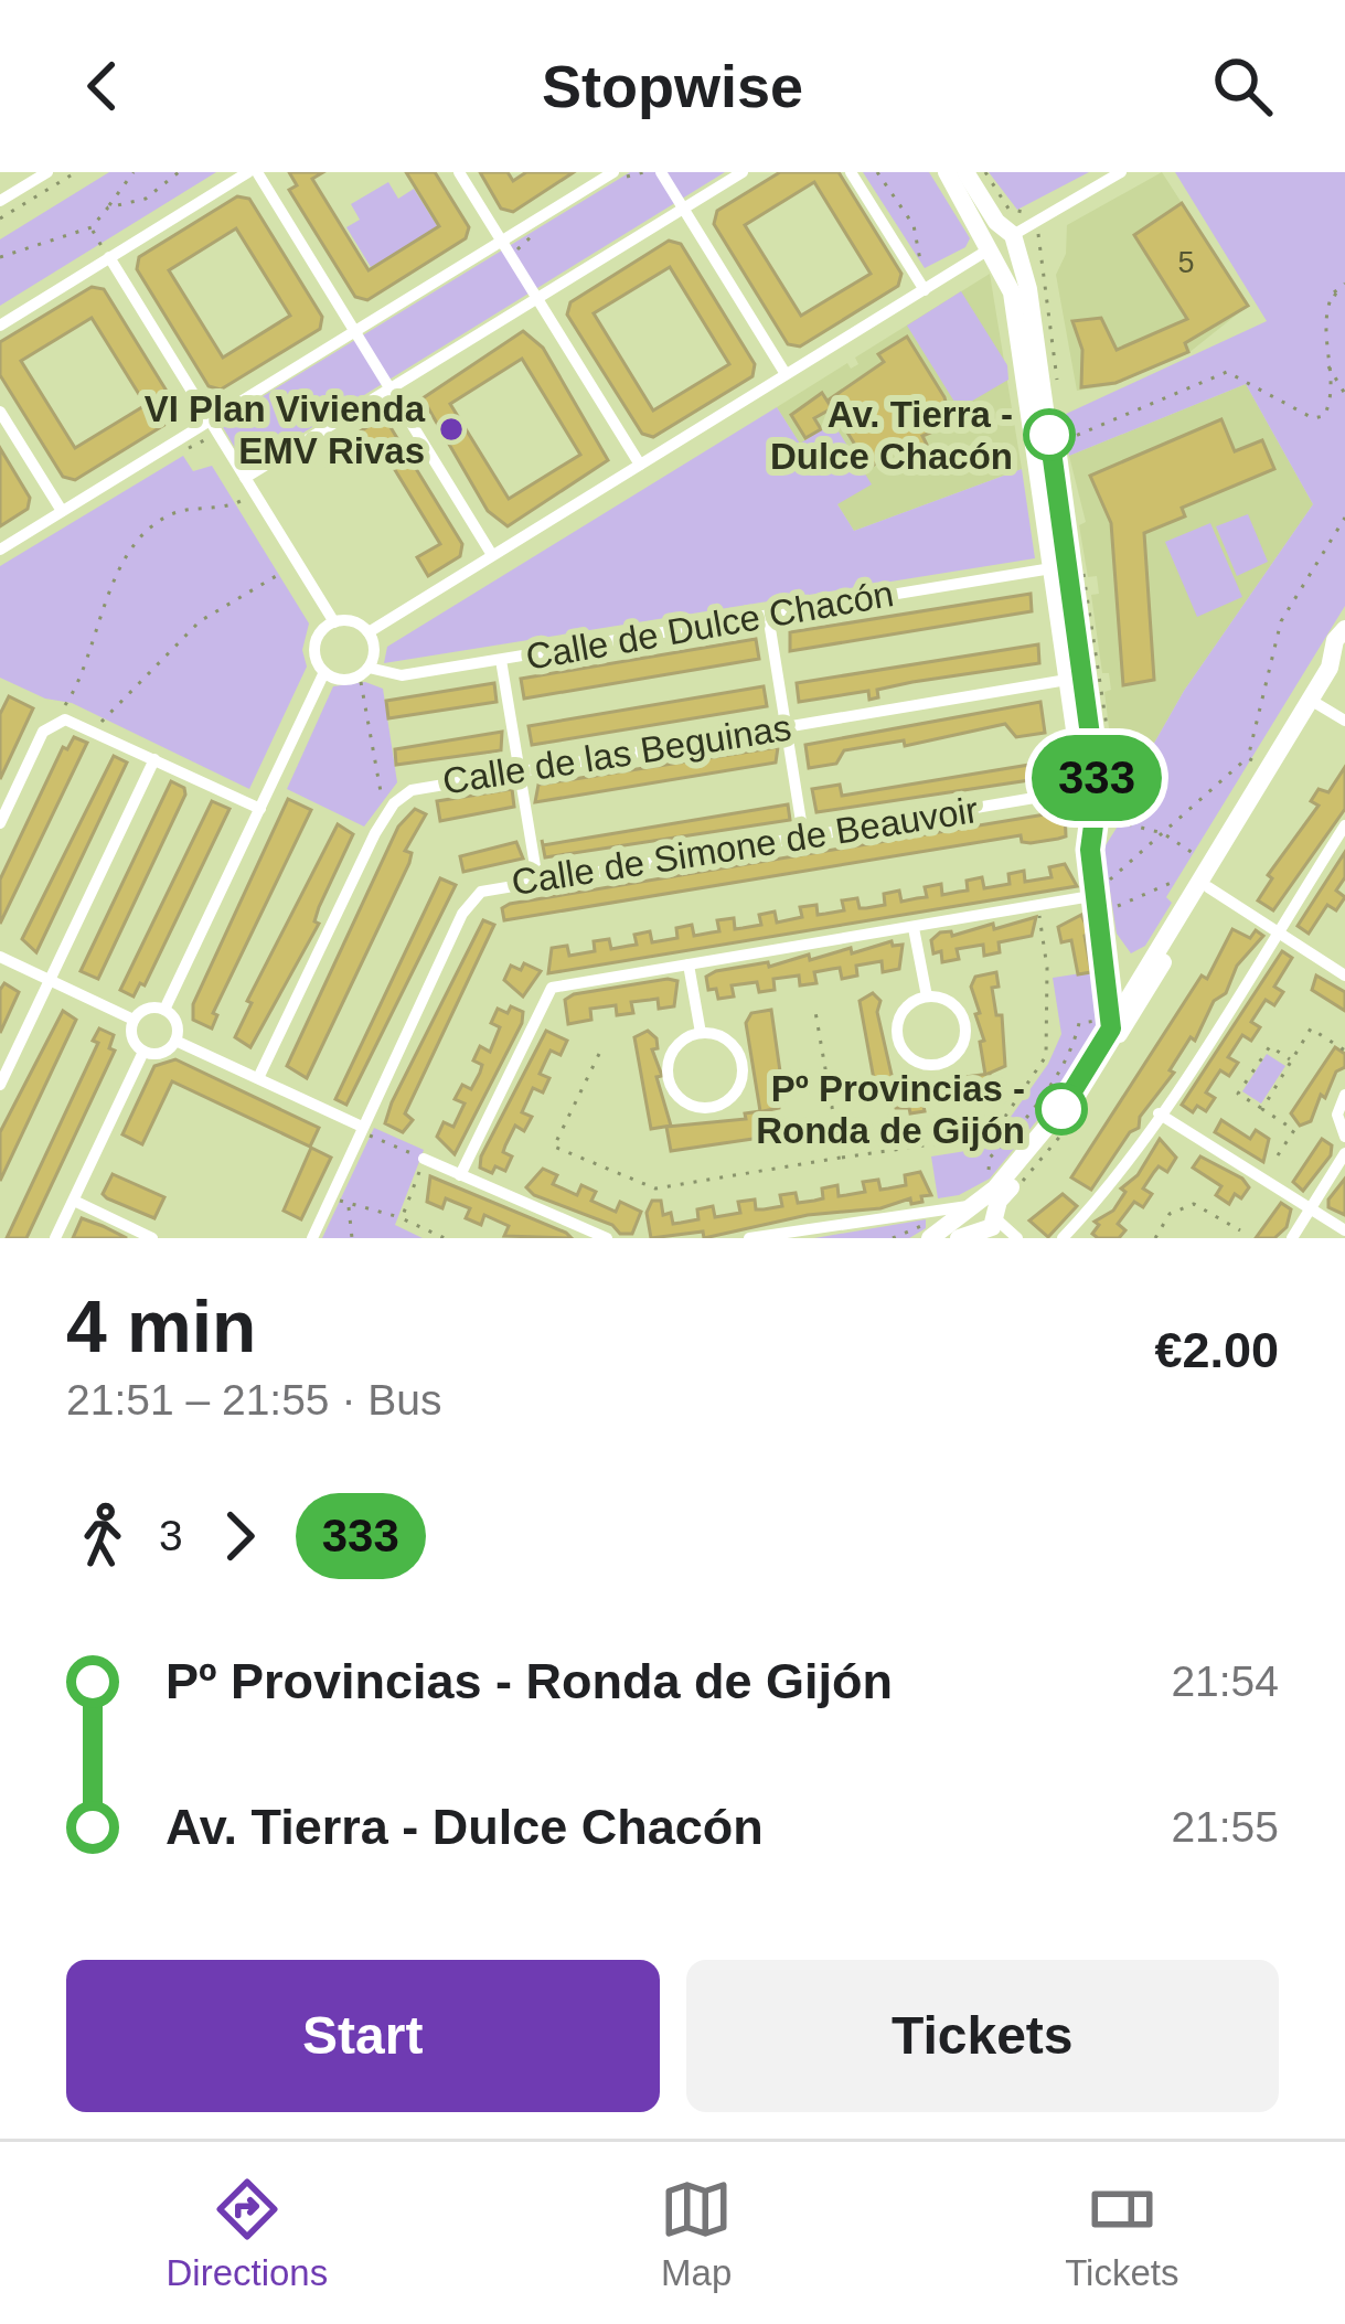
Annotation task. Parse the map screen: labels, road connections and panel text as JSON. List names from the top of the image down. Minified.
{"streets":{"street":["Calle de Dulce Chacón","Calle de las Beguinas","Calle de Simone de Beauvoir"]},"places":["VI Plan Vivienda EMV Rivas","Av. Tierra - Dulce Chacón","Pº Provincias - Ronda de Gijón"],"lines":["bus line 333"],"house_numbers":["5"],"page":{"header":"Stopwise","on_map":"333","heading":["4 min","21:51 – 21:55 · Bus","€2.00"],"legs":["3","333"],"list":[{"name":"Pº Provincias - Ronda de Gijón","value":"21:54"},{"name":"Av. Tierra - Dulce Chacón","value":"21:55"}],"buttons":["Start","Tickets"],"tabs":["Directions","Map","Tickets"]}}
